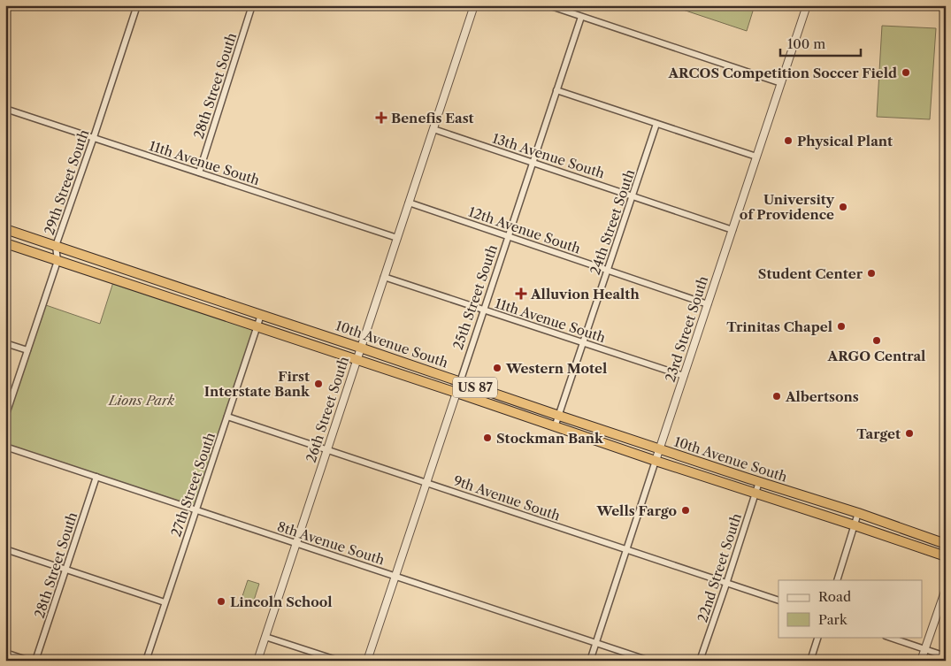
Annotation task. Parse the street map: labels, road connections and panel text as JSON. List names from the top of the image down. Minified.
{"streets":{"highway":["10th Avenue South","US 87"],"street":["28th Street South","13th Avenue South","11th Avenue South","29th Street South","24th Street South","12th Avenue South","25th Street South","23rd Street South","26th Street South","27th Street South","9th Avenue South","8th Avenue South","22nd Street South"]},"crossings":[["28th Street South","11th Avenue South"],["28th Street South","8th Avenue South"],["13th Avenue South","24th Street South"],["13th Avenue South","25th Street South"],["13th Avenue South","23rd Street South"],["13th Avenue South","26th Street South"],["11th Avenue South","29th Street South"],["11th Avenue South","24th Street South"],["11th Avenue South","25th Street South"],["11th Avenue South","23rd Street South"],["11th Avenue South","26th Street South"],["29th Street South","10th Avenue South"],["24th Street South","12th Avenue South"],["24th Street South","10th Avenue South"],["12th Avenue South","25th Street South"],["12th Avenue South","23rd Street South"],["12th Avenue South","26th Street South"],["25th Street South","10th Avenue South"],["25th Street South","9th Avenue South"],["25th Street South","8th Avenue South"],["23rd Street South","10th Avenue South"],["23rd Street South","9th Avenue South"],["23rd Street South","8th Avenue South"],["10th Avenue South","26th Street South"],["10th Avenue South","27th Street South"],["10th Avenue South","22nd Street South"],["26th Street South","9th Avenue South"],["26th Street South","8th Avenue South"],["27th Street South","9th Avenue South"],["27th Street South","8th Avenue South"],["9th Avenue South","22nd Street South"]],"parks":["Lions Park"],"places":{"other":["ARCOS Competition Soccer Field","Physical Plant","University of Providence","Student Center","Trinitas Chapel","ARGO Central","Western Motel","First Interstate Bank","Albertsons","Target","Stockman Bank","Wells Fargo","Lincoln School"],"health":["Benefis East","Alluvion Health"]},"legend":["Road","Park"],"scale_bar":"100 m"}
